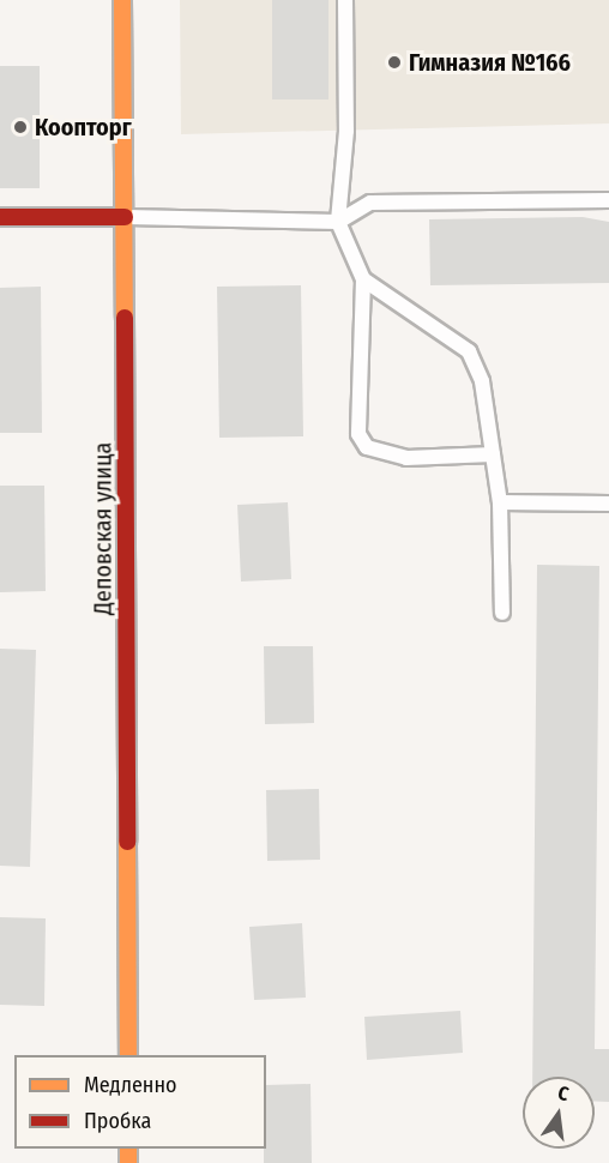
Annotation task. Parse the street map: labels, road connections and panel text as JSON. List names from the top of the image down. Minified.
{"streets":{"street":["Деповская улица"]},"places":["Гимназия №166","Коопторг"],"legend":["Медленно","Пробка"],"north":"top"}
